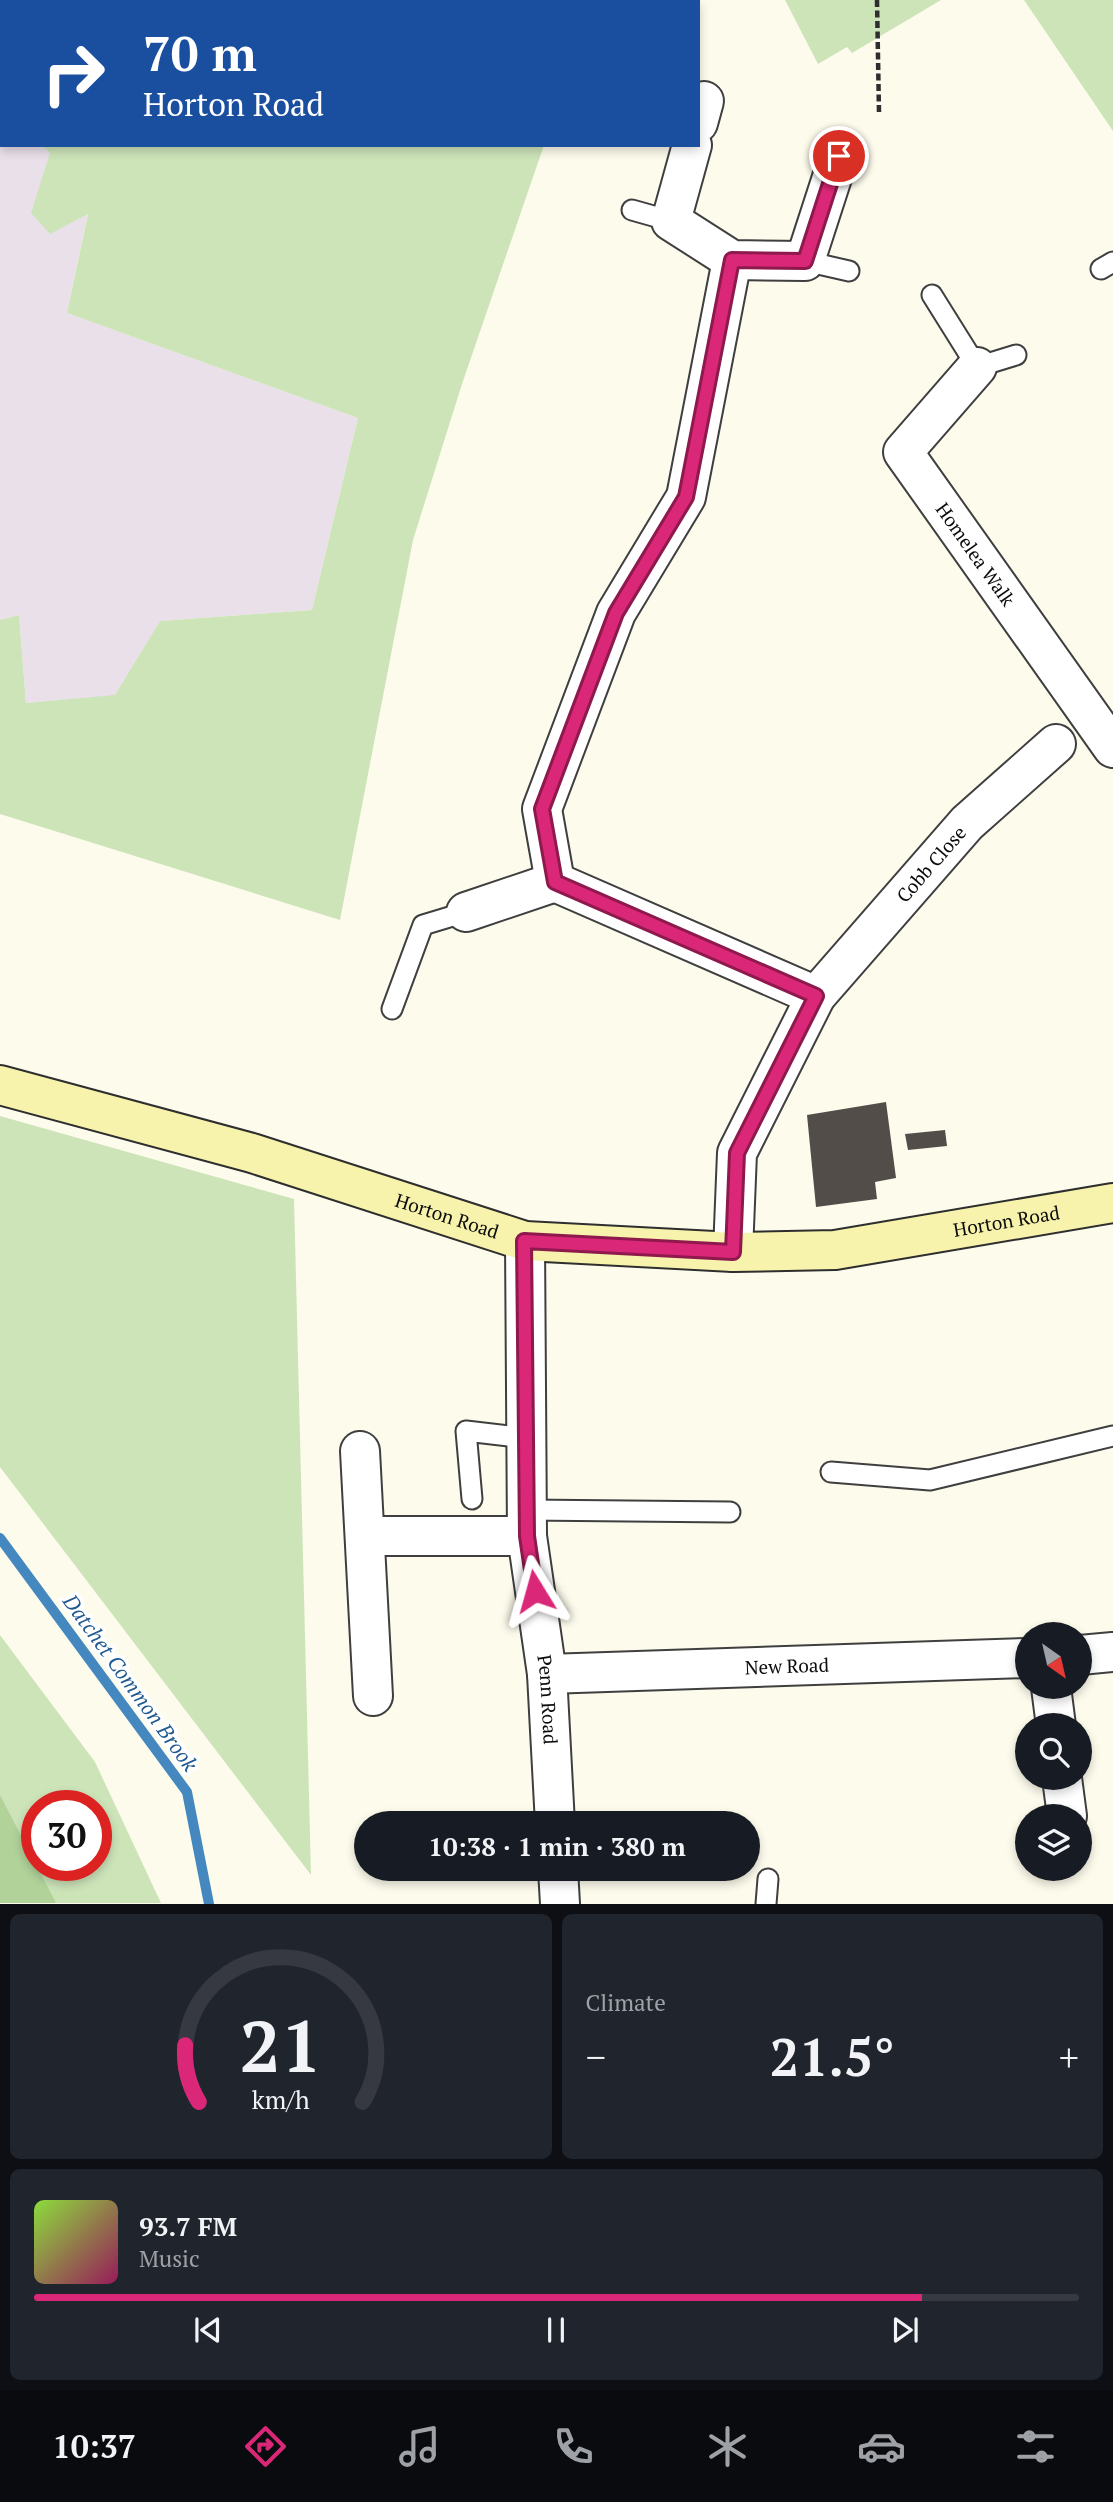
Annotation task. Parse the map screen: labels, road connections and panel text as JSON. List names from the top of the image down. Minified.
{"streets":{"main road":["Horton Road"],"street":["Homelea Walk","Cobb Close","New Road","Penn Road"]},"crossings":[["Cobb Close","Horton Road"],["Horton Road","Penn Road"],["New Road","Penn Road"]],"water":["Datchet Common Brook"],"north":"bottom right","page":{"turn":["70 m","Horton Road"],"limit":"30","trip":"10:38 · 1 min · 380 m","tile":"Climate","heat":["−","21.5°","+"],"song":["93.7 FM","Music"],"tabs":"10:37","gauge":["21","km/h"]}}
